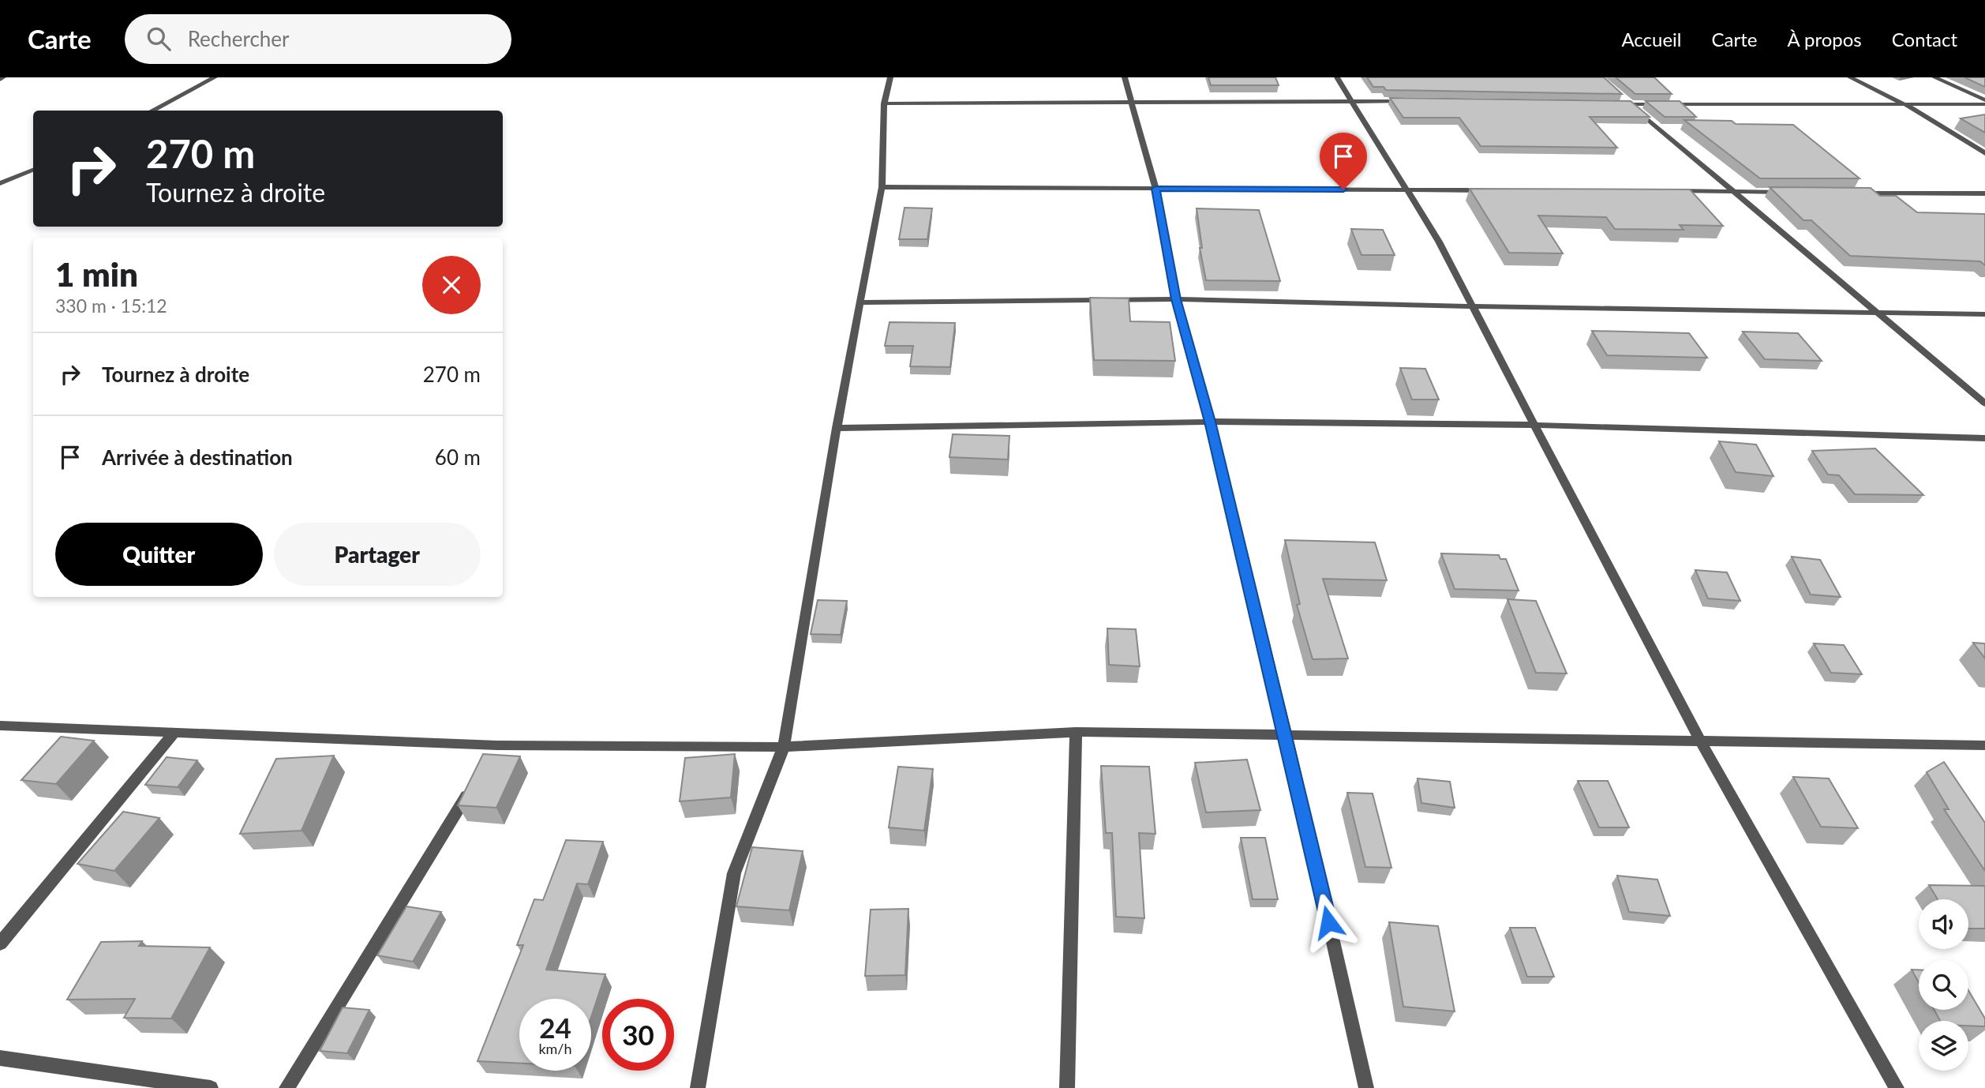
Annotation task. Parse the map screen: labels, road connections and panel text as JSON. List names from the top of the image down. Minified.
{"page":{"header":"Carte","search":"Rechercher","nav":["Accueil","Carte","À propos","Contact"],"turn":["270 m","Tournez à droite"],"heading":["1 min","330 m · 15:12"],"list":[{"name":"Tournez à droite","value":"270 m"},{"name":"Arrivée à destination","value":"60 m"}],"buttons":["Quitter","Partager"],"speed":"24 km/h","limit":"30"}}
